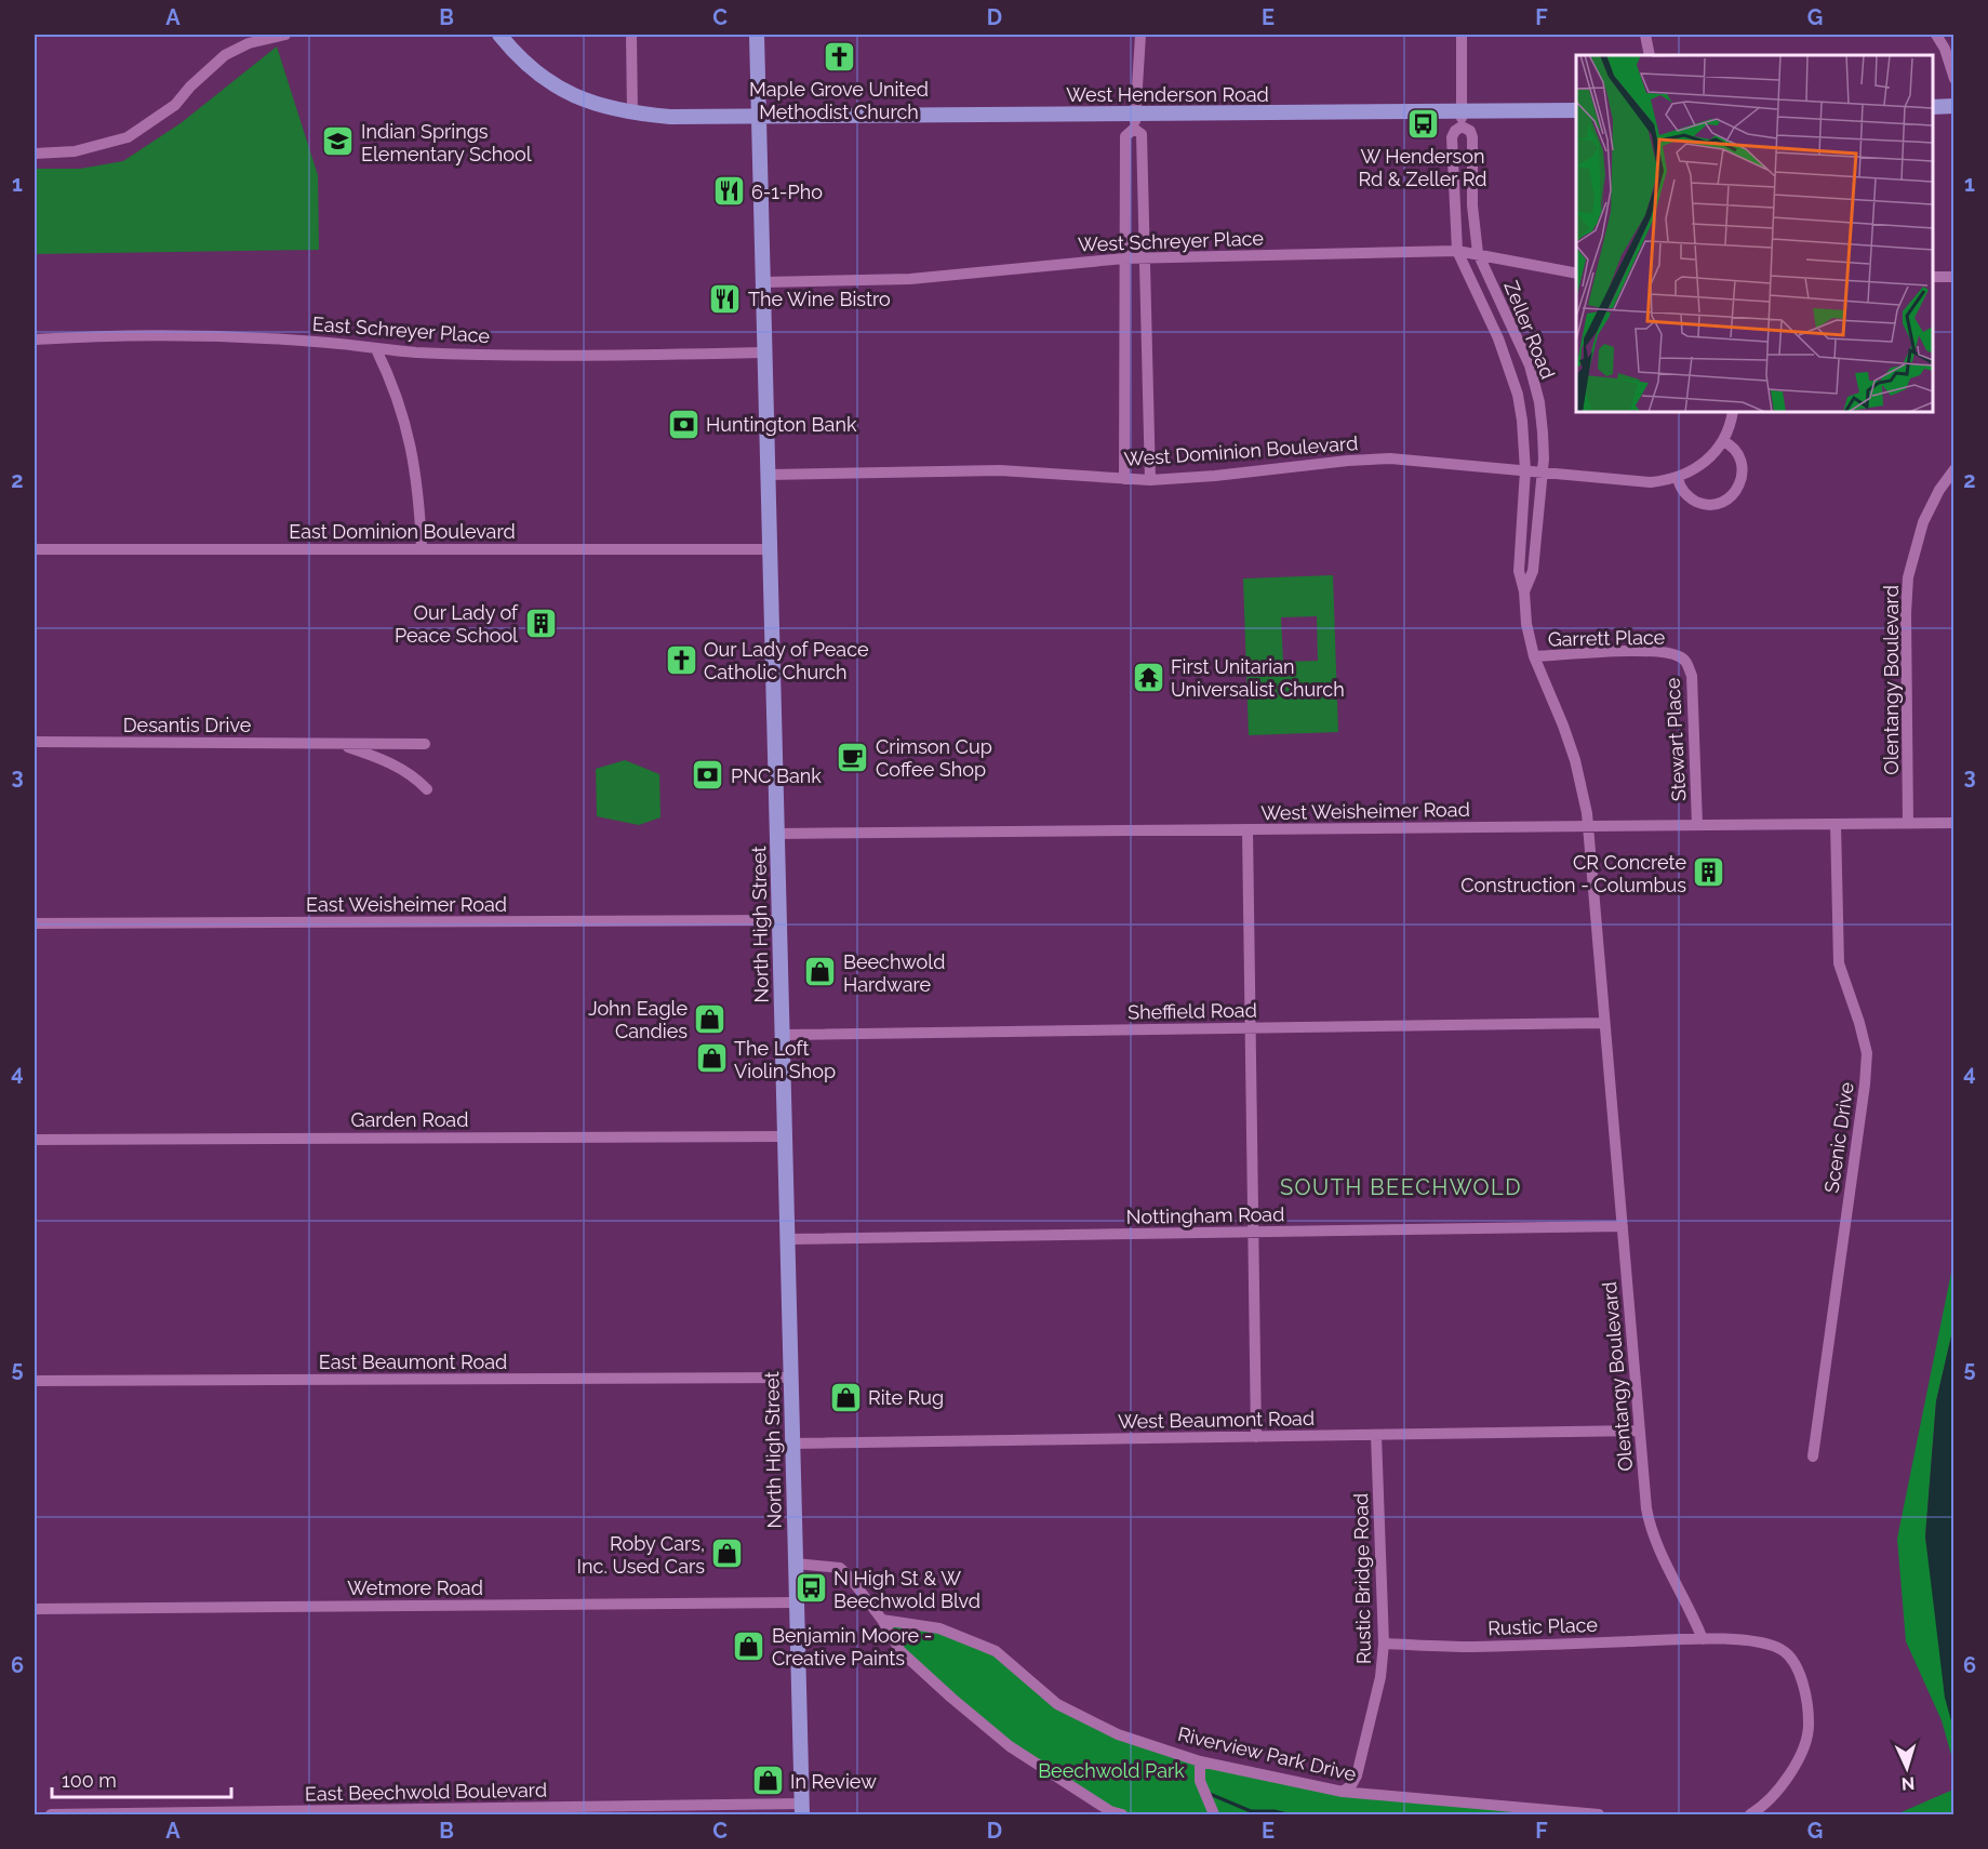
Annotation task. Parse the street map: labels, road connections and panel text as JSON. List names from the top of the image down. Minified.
{"streets":{"main road":["West Henderson Road","North High Street"],"street":["West Schreyer Place","East Schreyer Place","Zeller Road","West Dominion Boulevard","East Dominion Boulevard","Garrett Place","Olentangy Boulevard","Desantis Drive","Stewart Place","West Weisheimer Road","East Weisheimer Road","Sheffield Road","Garden Road","Scenic Drive","Nottingham Road","East Beaumont Road","West Beaumont Road","Rustic Bridge Road","Wetmore Road","Rustic Place","Riverview Park Drive","East Beechwold Boulevard"]},"crossings":[["West Henderson Road","Zeller Road"],["West Henderson Road","North High Street"],["West Schreyer Place","Zeller Road"],["West Schreyer Place","North High Street"],["East Schreyer Place","North High Street"],["Zeller Road","West Dominion Boulevard"],["Zeller Road","Garrett Place"],["Zeller Road","Olentangy Boulevard"],["Zeller Road","West Weisheimer Road"],["West Dominion Boulevard","North High Street"],["East Dominion Boulevard","North High Street"],["Garrett Place","Stewart Place"],["Olentangy Boulevard","West Weisheimer Road"],["Olentangy Boulevard","Sheffield Road"],["Olentangy Boulevard","Nottingham Road"],["Olentangy Boulevard","West Beaumont Road"],["Olentangy Boulevard","Rustic Place"],["Stewart Place","West Weisheimer Road"],["West Weisheimer Road","North High Street"],["West Weisheimer Road","Scenic Drive"],["East Weisheimer Road","North High Street"],["North High Street","Sheffield Road"],["North High Street","Garden Road"],["North High Street","Nottingham Road"],["North High Street","East Beaumont Road"],["North High Street","West Beaumont Road"],["North High Street","Wetmore Road"],["North High Street","East Beechwold Boulevard"],["West Beaumont Road","Rustic Bridge Road"],["Rustic Bridge Road","Rustic Place"],["Rustic Bridge Road","Riverview Park Drive"]],"districts":["SOUTH BEECHWOLD"],"parks":["Beechwold Park"],"places":{"church":["Maple Grove United Methodist Church","Our Lady of Peace Catholic Church"],"bus stop":["W Henderson Rd & Zeller Rd","N High St & W Beechwold Blvd"],"school or university":["Indian Springs Elementary School"],"restaurant":["6-1-Pho","The Wine Bistro"],"bank":["Huntington Bank","PNC Bank"],"building":["Our Lady of Peace School","CR Concrete Construction - Columbus"],"temple":["First Unitarian Universalist Church"],"cafe":["Crimson Cup Coffee Shop"],"shop":["Beechwold Hardware","John Eagle Candies","The Loft Violin Shop","Rite Rug","Roby Cars, Inc. Used Cars","Benjamin Moore - Creative Paints","In Review"]},"scale_bar":"100 m","north":"bottom","grid":{"columns":["A","B","C","D","E","F","G"],"rows":["1","2","3","4","5","6"]}}
